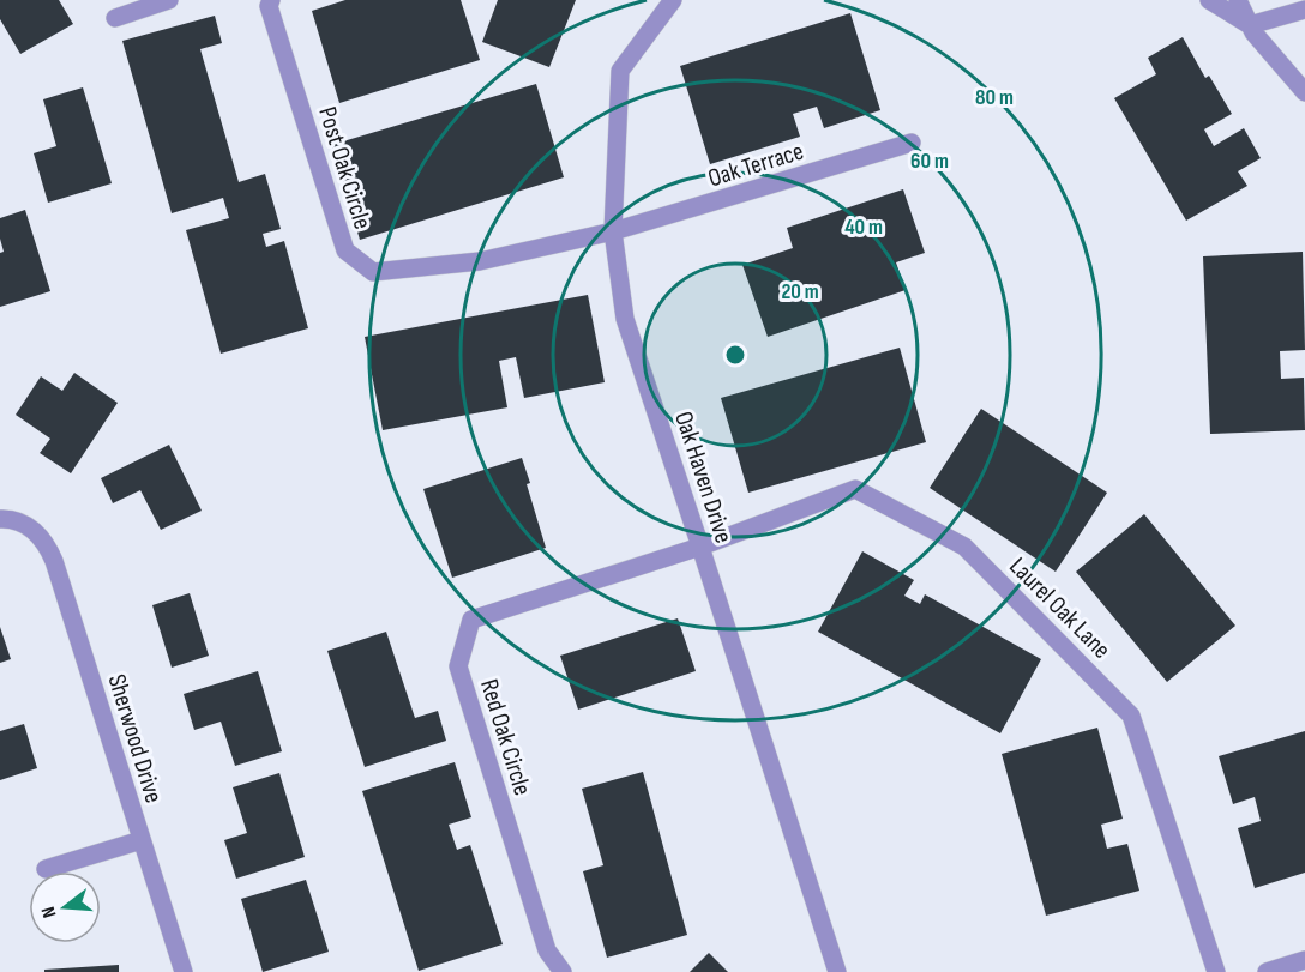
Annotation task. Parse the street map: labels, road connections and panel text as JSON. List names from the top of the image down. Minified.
{"streets":{"street":["Oak Terrace","Post Oak Circle","Oak Haven Drive","Laurel Oak Lane","Red Oak Circle","Sherwood Drive"]},"crossings":[["Oak Terrace","Post Oak Circle"],["Oak Terrace","Oak Haven Drive"],["Post Oak Circle","Oak Haven Drive"],["Oak Haven Drive","Laurel Oak Lane"],["Oak Haven Drive","Red Oak Circle"],["Laurel Oak Lane","Red Oak Circle"]],"north":"left","rings":["80 m","60 m","40 m","20 m"]}
